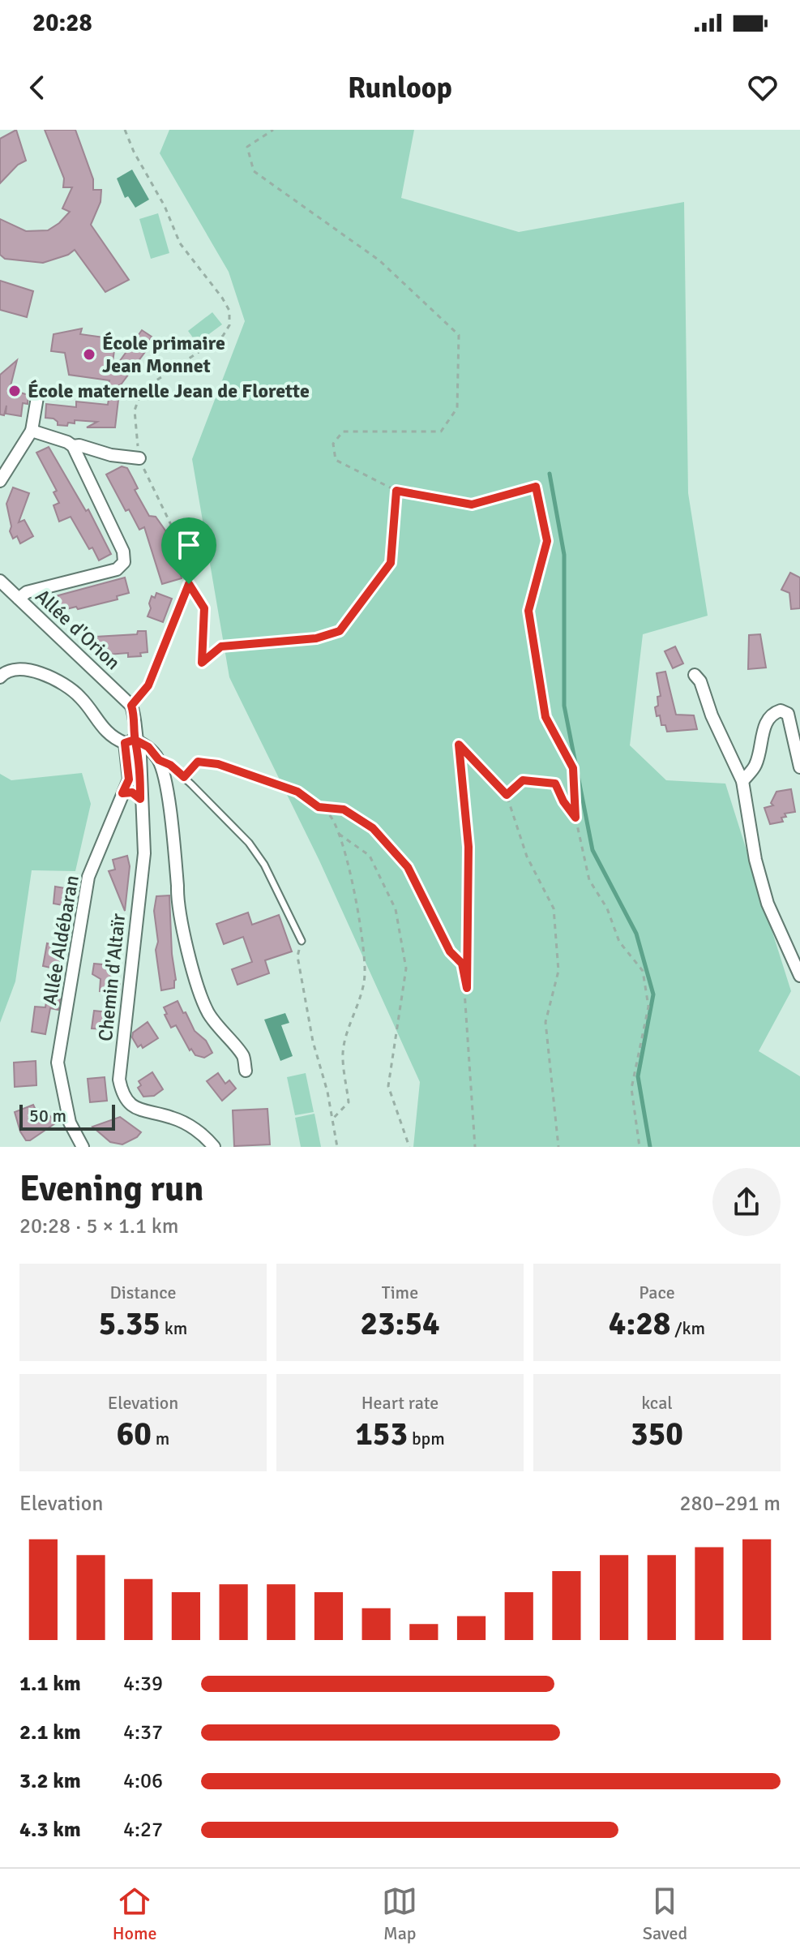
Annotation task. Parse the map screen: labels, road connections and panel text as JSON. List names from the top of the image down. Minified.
{"streets":{"street":["Allée d'Orion","Allée Aldébaran","Chemin d'Altaïr"]},"crossings":[["Allée Aldébaran","Chemin d'Altaïr"]],"places":["École primaire Jean Monnet","École maternelle Jean de Florette"],"scale_bar":"50 m","page":{"status":"20:28","header":"Runloop","scale":"50 m","heading":["Evening run","20:28 · 5 × 1.1 km"],"stats":[["Distance","5.35 km"],["Time","23:54"],["Pace","4:28 /km"],["Elevation","60 m"],["Heart rate","153 bpm"],["kcal","350"]],"chart":["Elevation","280–291 m"],"list":[{"name":"1.1 km","note":"4:39"},{"name":"2.1 km","note":"4:37"},{"name":"3.2 km","note":"4:06"},{"name":"4.3 km","note":"4:27"}],"tabs":["Home","Map","Saved"]}}
